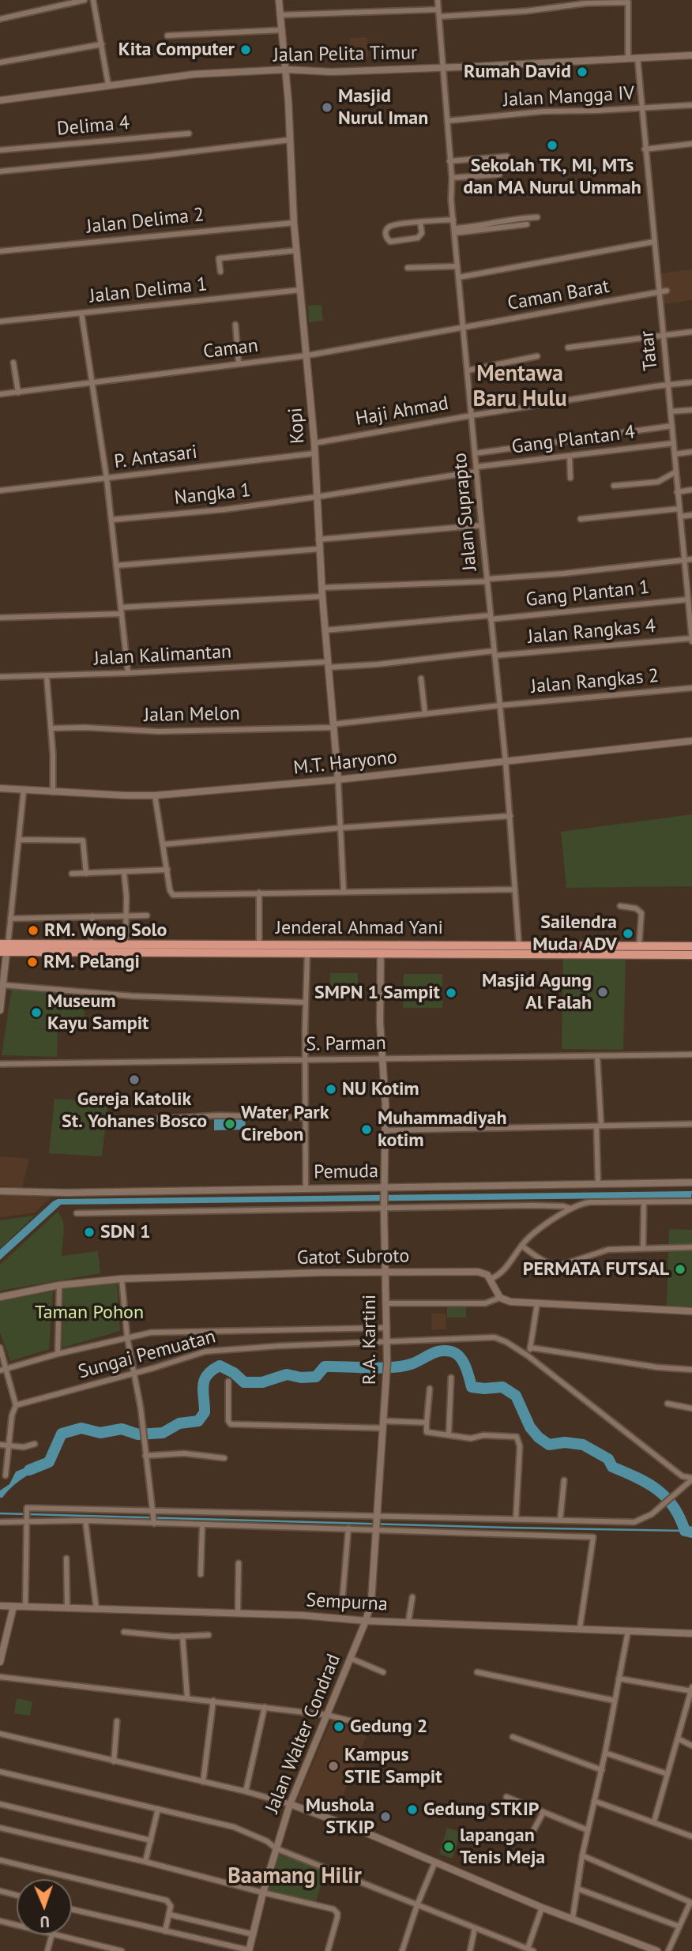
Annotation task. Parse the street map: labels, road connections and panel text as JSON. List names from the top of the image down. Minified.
{"streets":{"highway":["Jenderal Ahmad Yani"],"street":["Jalan Pelita Timur","Jalan Mangga IV","Delima 4","Jalan Delima 2","Jalan Delima 1","Caman Barat","Caman","Tatar","Haji Ahmad","Kopi","Gang Plantan 4","P. Antasari","Nangka 1","Jalan Suprapto","Gang Plantan 1","Jalan Rangkas 4","Jalan Kalimantan","Jalan Rangkas 2","Jalan Melon","M.T. Haryono","S. Parman","Pemuda","Gatot Subroto","R.A. Kartini","Sungai Pemuatan","Sempurna","Jalan Walter Condrad"]},"crossings":[["Jalan Pelita Timur","Tatar"],["Jalan Pelita Timur","Kopi"],["Jalan Pelita Timur","Jalan Suprapto"],["Jalan Mangga IV","Tatar"],["Jalan Mangga IV","Jalan Suprapto"],["Jalan Delima 2","Kopi"],["Jalan Delima 1","Kopi"],["Caman Barat","Caman"],["Caman Barat","Tatar"],["Caman Barat","Jalan Suprapto"],["Caman","Kopi"],["Caman","Jalan Suprapto"],["Tatar","Haji Ahmad"],["Tatar","Gang Plantan 4"],["Tatar","Gang Plantan 1"],["Tatar","Jalan Rangkas 4"],["Haji Ahmad","Kopi"],["Haji Ahmad","Jalan Suprapto"],["Kopi","Gang Plantan 4"],["Kopi","P. Antasari"],["Kopi","Nangka 1"],["Kopi","Gang Plantan 1"],["Kopi","Jalan Rangkas 4"],["Kopi","Jalan Kalimantan"],["Kopi","Jalan Melon"],["Kopi","M.T. Haryono"],["Gang Plantan 4","Nangka 1"],["Gang Plantan 4","Jalan Suprapto"],["Jalan Suprapto","Gang Plantan 1"],["Jalan Suprapto","Jalan Rangkas 4"],["Jalan Suprapto","Jalan Rangkas 2"],["Jalan Suprapto","M.T. Haryono"],["Jalan Suprapto","Jenderal Ahmad Yani"],["Jalan Rangkas 4","Jalan Kalimantan"],["Jalan Rangkas 2","Jalan Melon"],["Jenderal Ahmad Yani","R.A. Kartini"],["S. Parman","R.A. Kartini"],["Pemuda","R.A. Kartini"],["Gatot Subroto","R.A. Kartini"],["R.A. Kartini","Sungai Pemuatan"],["R.A. Kartini","Jalan Walter Condrad"],["Sempurna","Jalan Walter Condrad"]],"districts":["Mentawa Baru Hulu","Baamang Hilir"],"parks":["Taman Pohon"],"places":["Kita Computer","Rumah David","Masjid Nurul Iman","Sekolah TK, MI, MTs dan MA Nurul Ummah","RM. Wong Solo","Sailendra Muda ADV","RM. Pelangi","Masjid Agung Al Falah","SMPN 1 Sampit","Museum Kayu Sampit","Gereja Katolik St. Yohanes Bosco","NU Kotim","Water Park Cirebon","Muhammadiyah kotim","SDN 1","PERMATA FUTSAL","Gedung 2","Kampus STIE Sampit","Gedung STKIP","Mushola STKIP","lapangan Tenis Meja"],"north":"bottom"}
